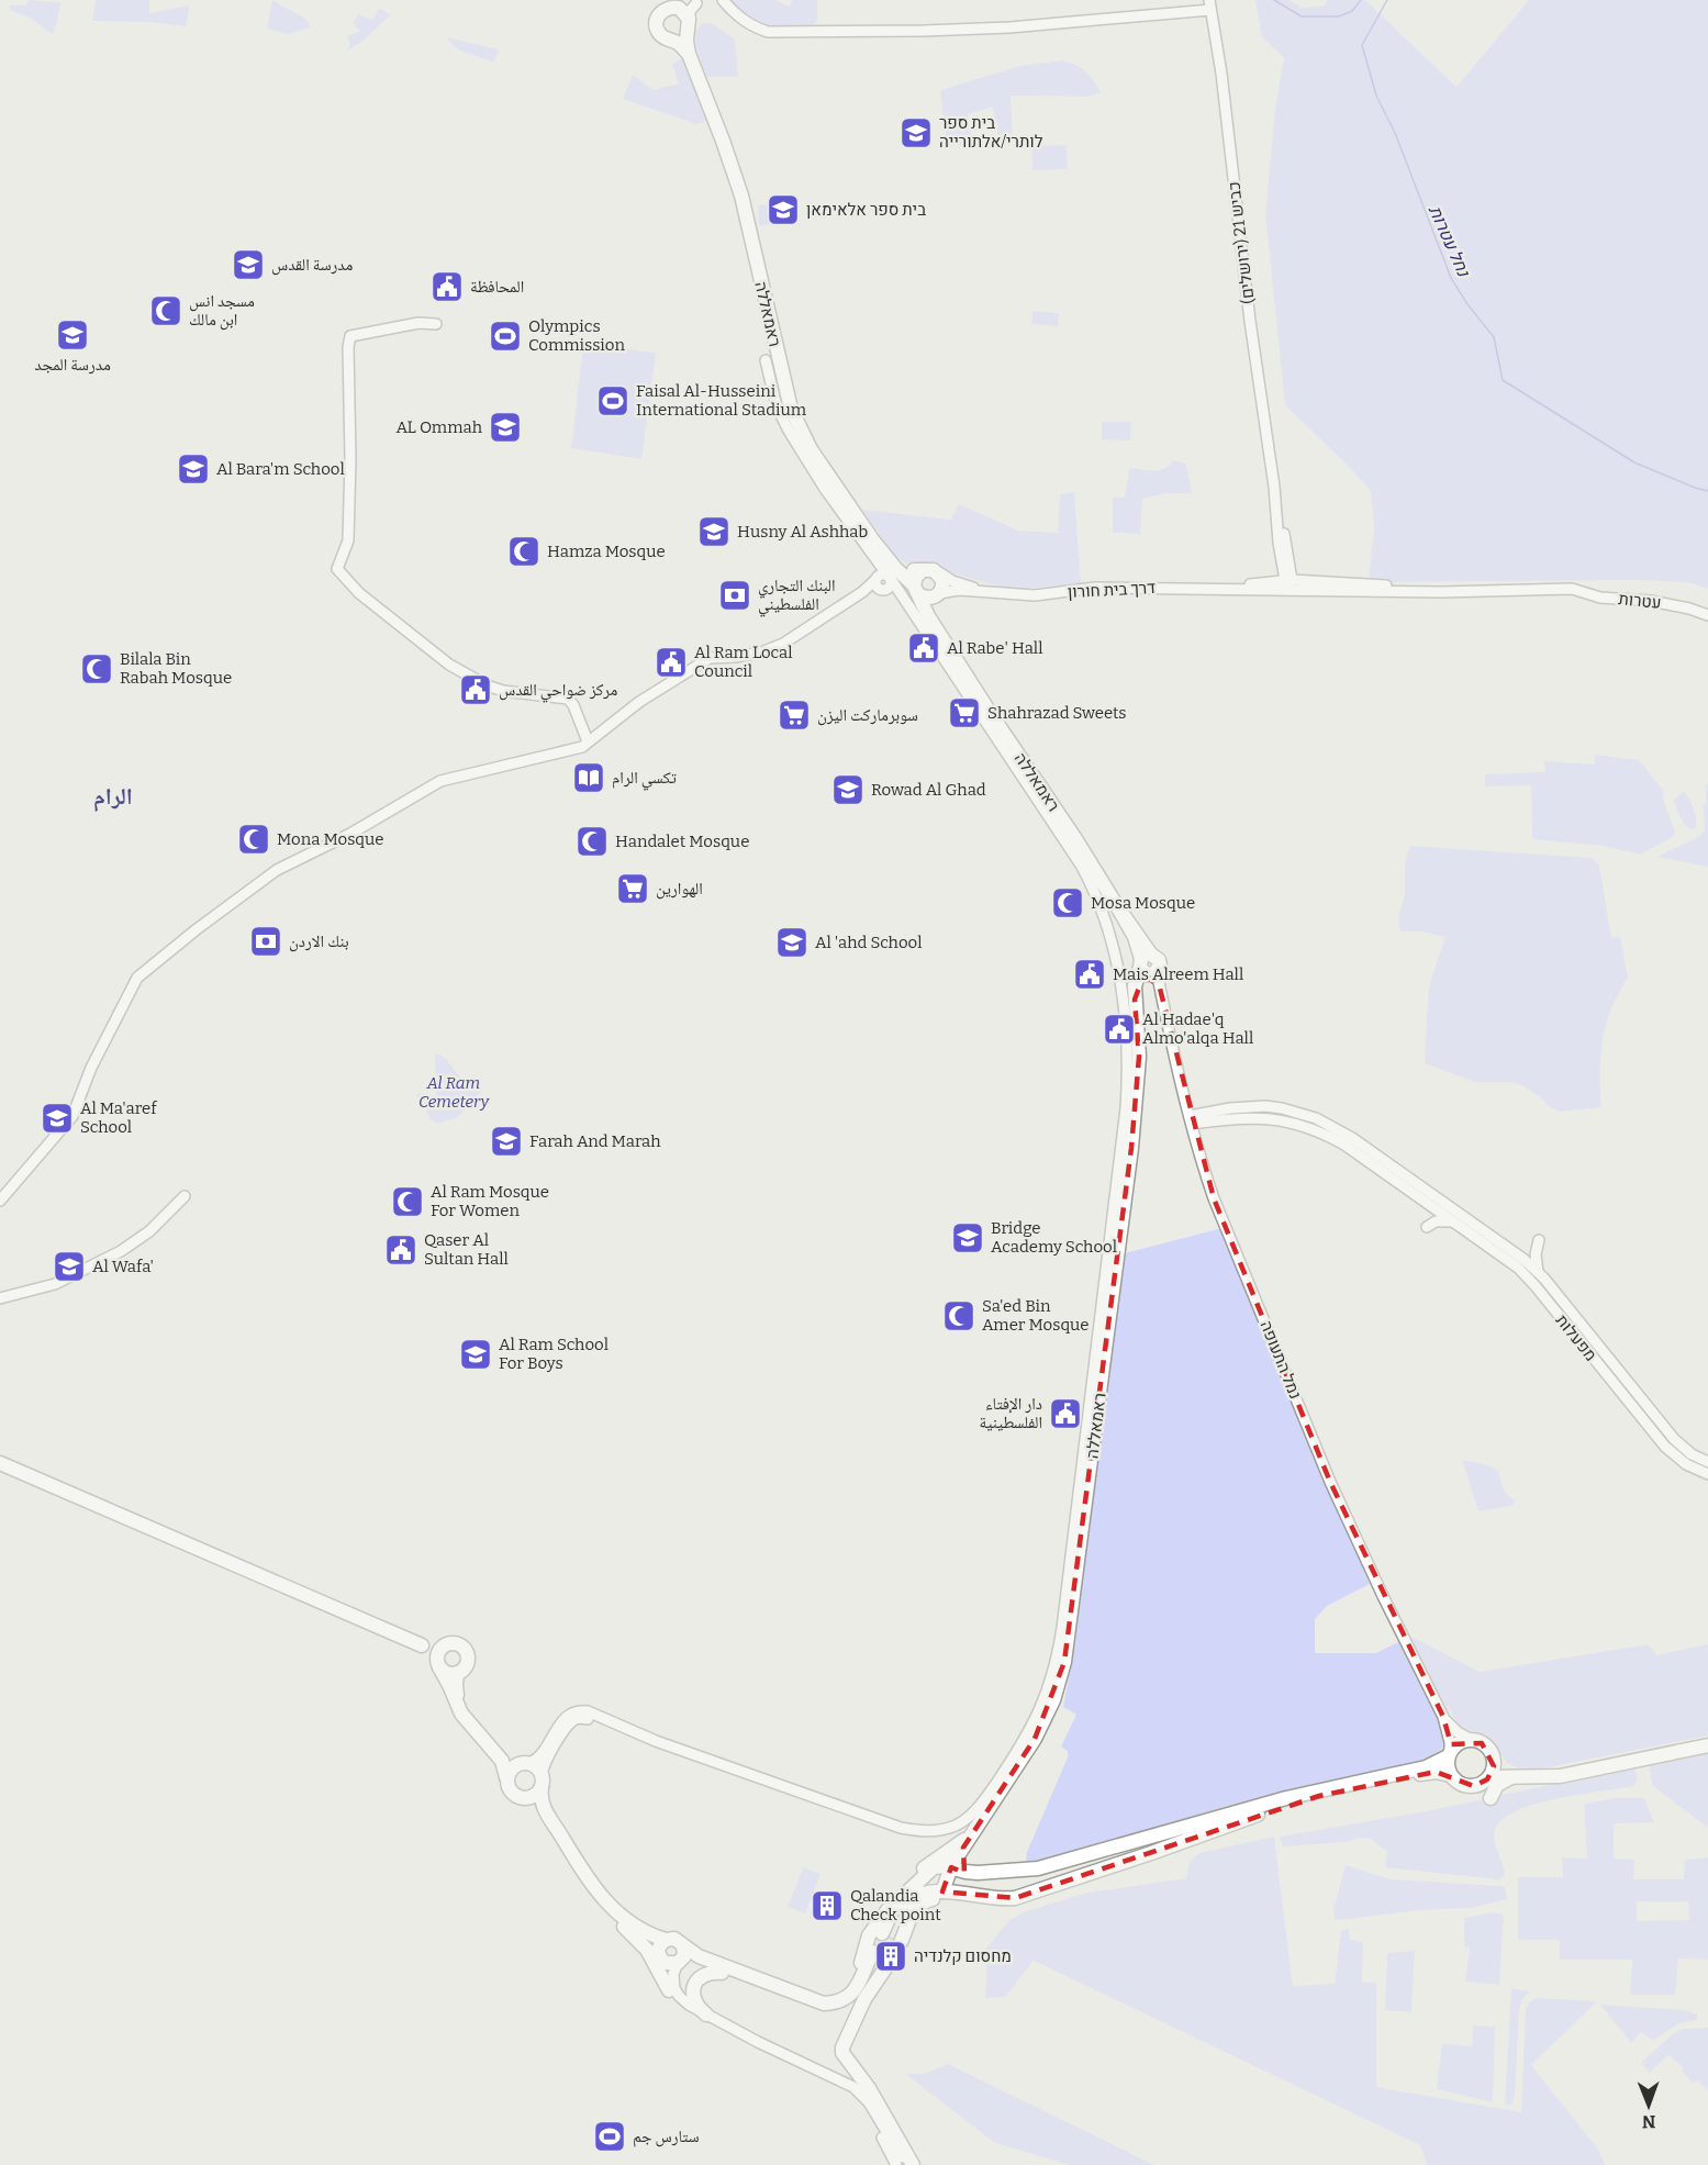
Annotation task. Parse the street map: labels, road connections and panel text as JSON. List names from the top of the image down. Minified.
{"streets":{"highway":["ראמאללה"],"street":["כביש 21 (ירושלים)","דרך בית חורון","עטרות","מפעלות","נמל התעופה"]},"crossings":[["כביש 21 (ירושלים)","דרך בית חורון"],["ראמאללה","נמל התעופה"],["דרך בית חורון","עטרות"],["מפעלות","נמל התעופה"]],"districts":["الرام"],"water":["נחל עטרות"],"parks":["Al Ram Cemetery"],"places":{"school or university":["בית ספר לותרי/אלתורייה","בית ספר אלאימאן","مدرسة القدس","مدرسة المجد","AL Ommah","Al Bara'm School","Husny Al Ashhab","Rowad Al Ghad","Al 'ahd School","Al Ma'aref School","Farah And Marah","Bridge Academy School","Al Wafa'","Al Ram School For Boys"],"public building":["المحافظة","Al Rabe' Hall","Al Ram Local Council","مركز ضواحي القدس","Mais Alreem Hall","Al Hadae'q Almo'alqa Hall","Qaser Al Sultan Hall","دار الإفتاء الفلسطينية"],"mosque":["مسجد انس ابن مالك","Hamza Mosque","Bilala Bin Rabah Mosque","Mona Mosque","Handalet Mosque","Mosa Mosque","Al Ram Mosque For Women","Sa'ed Bin Amer Mosque"],"sports":["Olympics Commission","Faisal Al-Husseini International Stadium","ستارس جم"],"bank":["البنك التجاري الفلسطيني","بنك الاردن"],"supermarket":["Shahrazad Sweets","سوبرماركت اليزن","الهوارين"],"library":["تكسي الرام"],"building":["Qalandia Check point","מחסום קלנדיה"]},"north":"bottom"}
